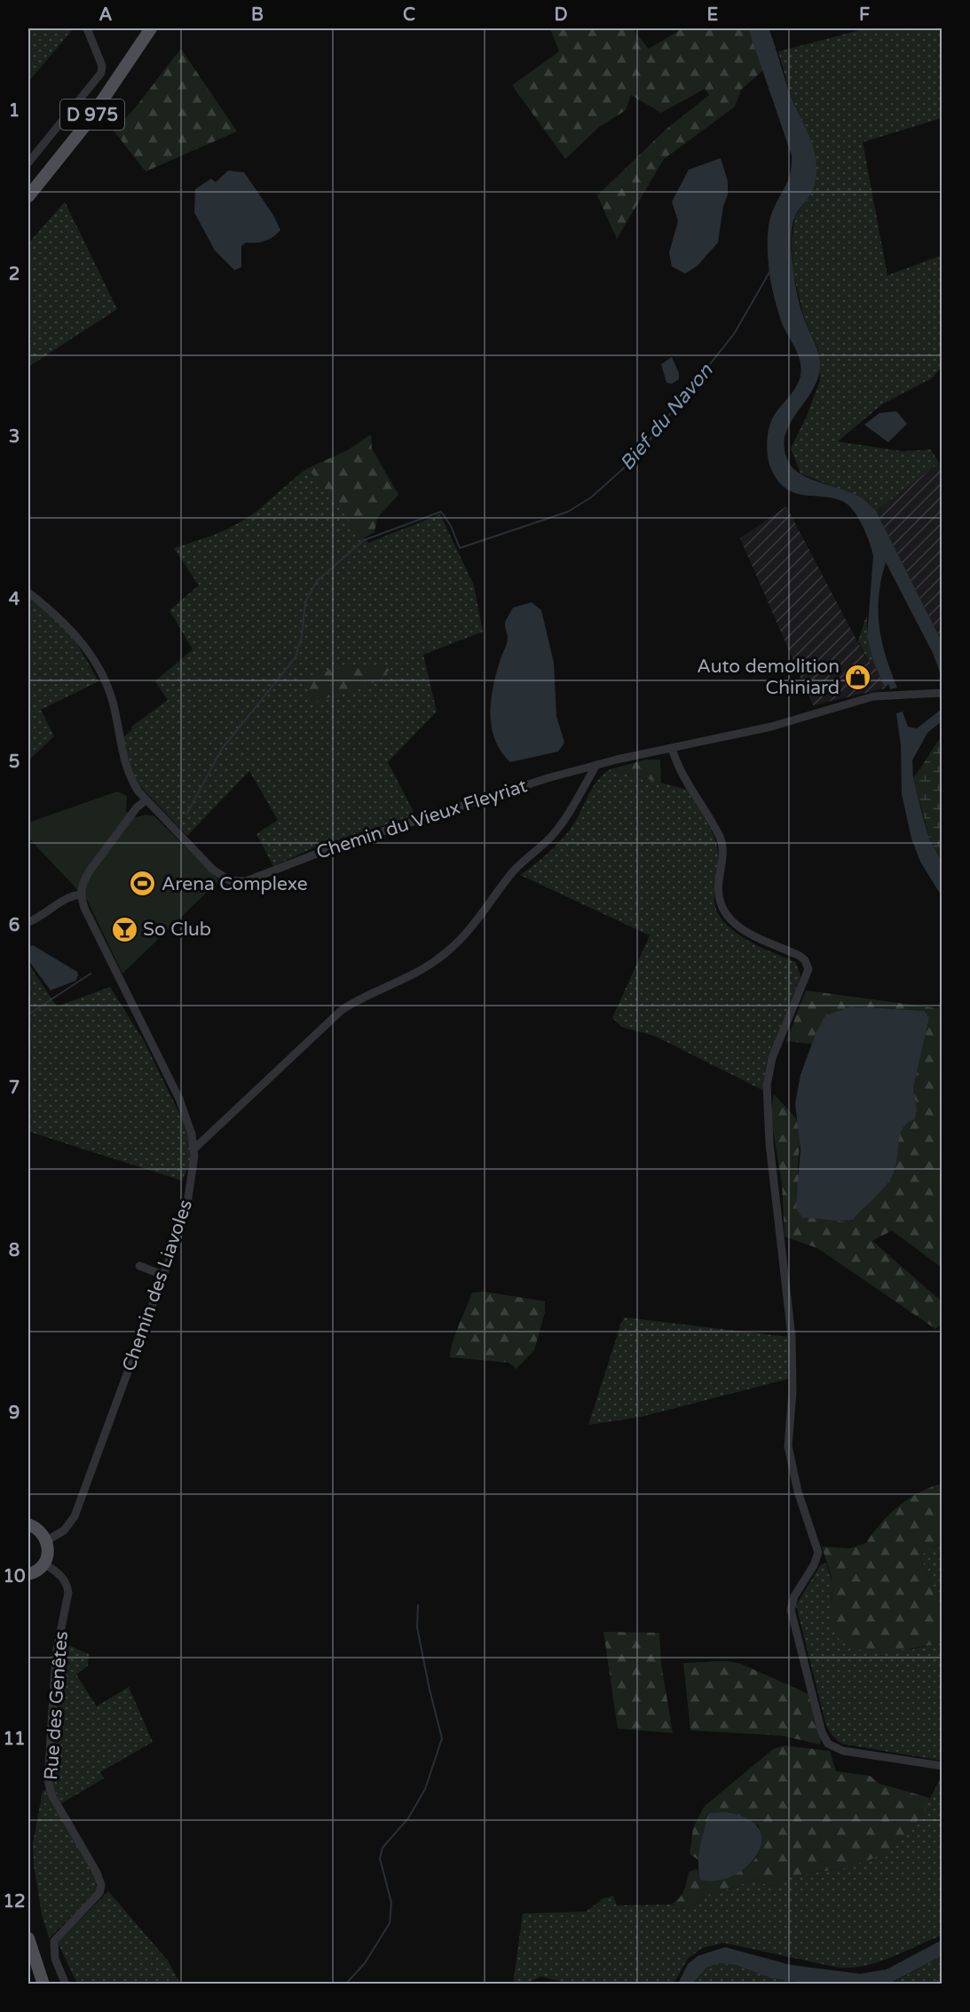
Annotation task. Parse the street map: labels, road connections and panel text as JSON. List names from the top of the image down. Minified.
{"streets":{"main road":["D 975"],"street":["Chemin du Vieux Fleyriat","Chemin des Liavoles","Rue des Genêtes"]},"water":["Bief du Navon"],"places":{"shop":["Auto demolition Chiniard"],"sports":["Arena Complexe"],"bar":["So Club"]},"grid":{"columns":["A","B","C","D","E","F"],"rows":["1","2","3","4","5","6","7","8","9","10","11","12"]}}
